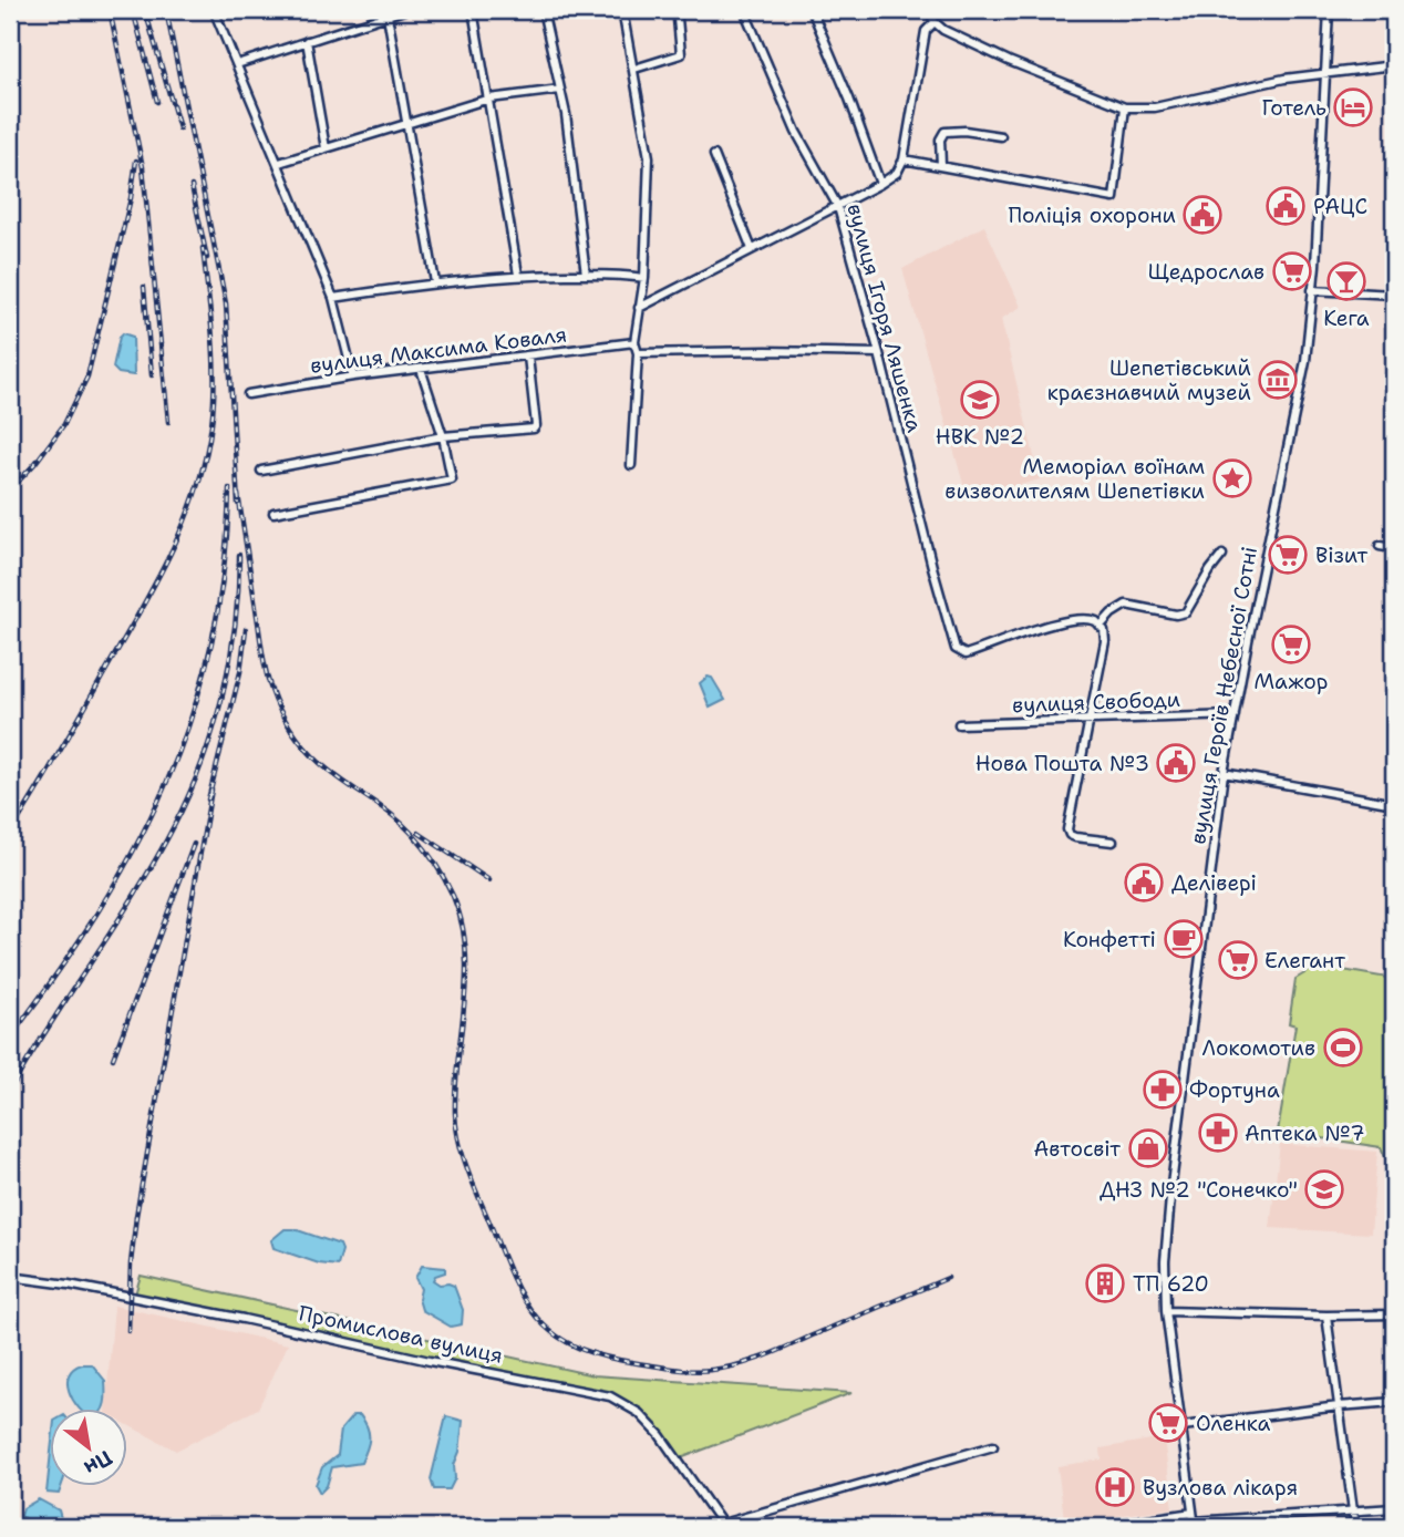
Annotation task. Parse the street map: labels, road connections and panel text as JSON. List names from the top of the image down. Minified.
{"streets":{"street":["вулиця Ігоря Ляшенка","вулиця Максима Коваля","вулиця Героїв Небесної Сотні","вулиця Свободи","Промислова вулиця"]},"crossings":[["вулиця Героїв Небесної Сотні","вулиця Свободи"]],"places":{"hotel":["Готель"],"public building":["РАЦС","Поліція охорони","Нова Пошта №3","Делівері"],"supermarket":["Щедрослав","Візит","Мажор","Елегант","Оленка"],"bar":["Кега"],"museum":["Шепетівський краєзнавчий музей"],"school or university":["НВК №2","ДНЗ №2 \"Сонечко\""],"place":["Меморіал воїнам визволителям Шепетівки"],"cafe":["Конфетті"],"sports":["Локомотив"],"pharmacy":["Фортуна","Аптека №7"],"shop":["Автосвіт"],"building":["ТП 620"],"hospital":["Вузлова лікаря"]},"north":"bottom right"}
